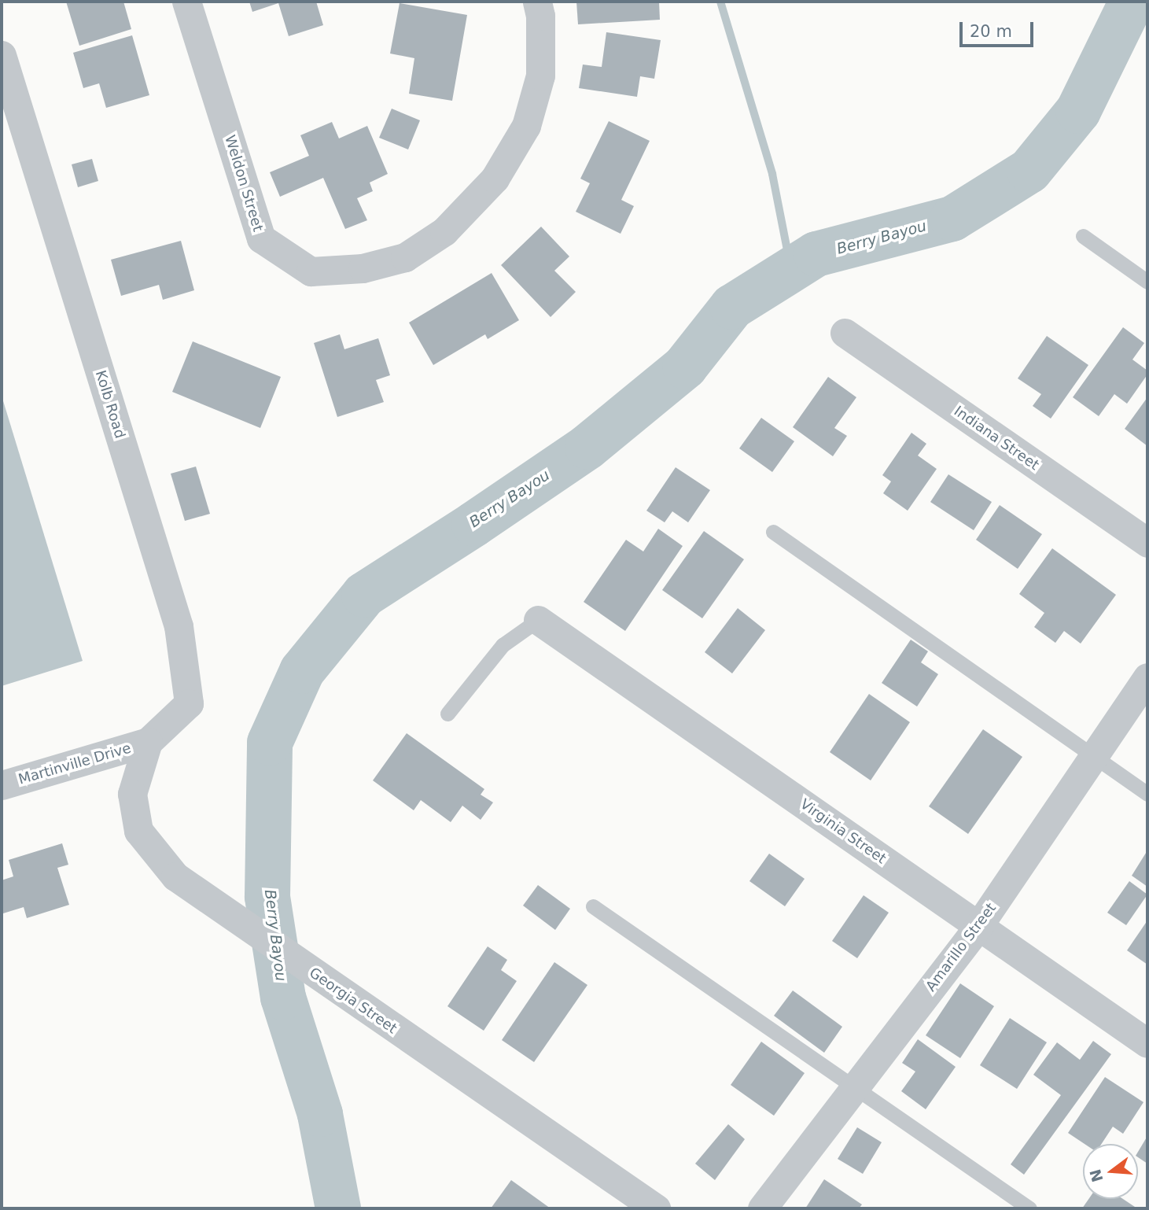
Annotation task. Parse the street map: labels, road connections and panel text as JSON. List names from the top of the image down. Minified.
{"streets":{"street":["Weldon Street","Kolb Road","Indiana Street","Martinville Drive","Virginia Street","Amarillo Street","Georgia Street"]},"crossings":[["Kolb Road","Martinville Drive"],["Kolb Road","Georgia Street"],["Martinville Drive","Georgia Street"],["Virginia Street","Amarillo Street"]],"water":["Berry Bayou"],"scale_bar":"20 m","north":"left"}
